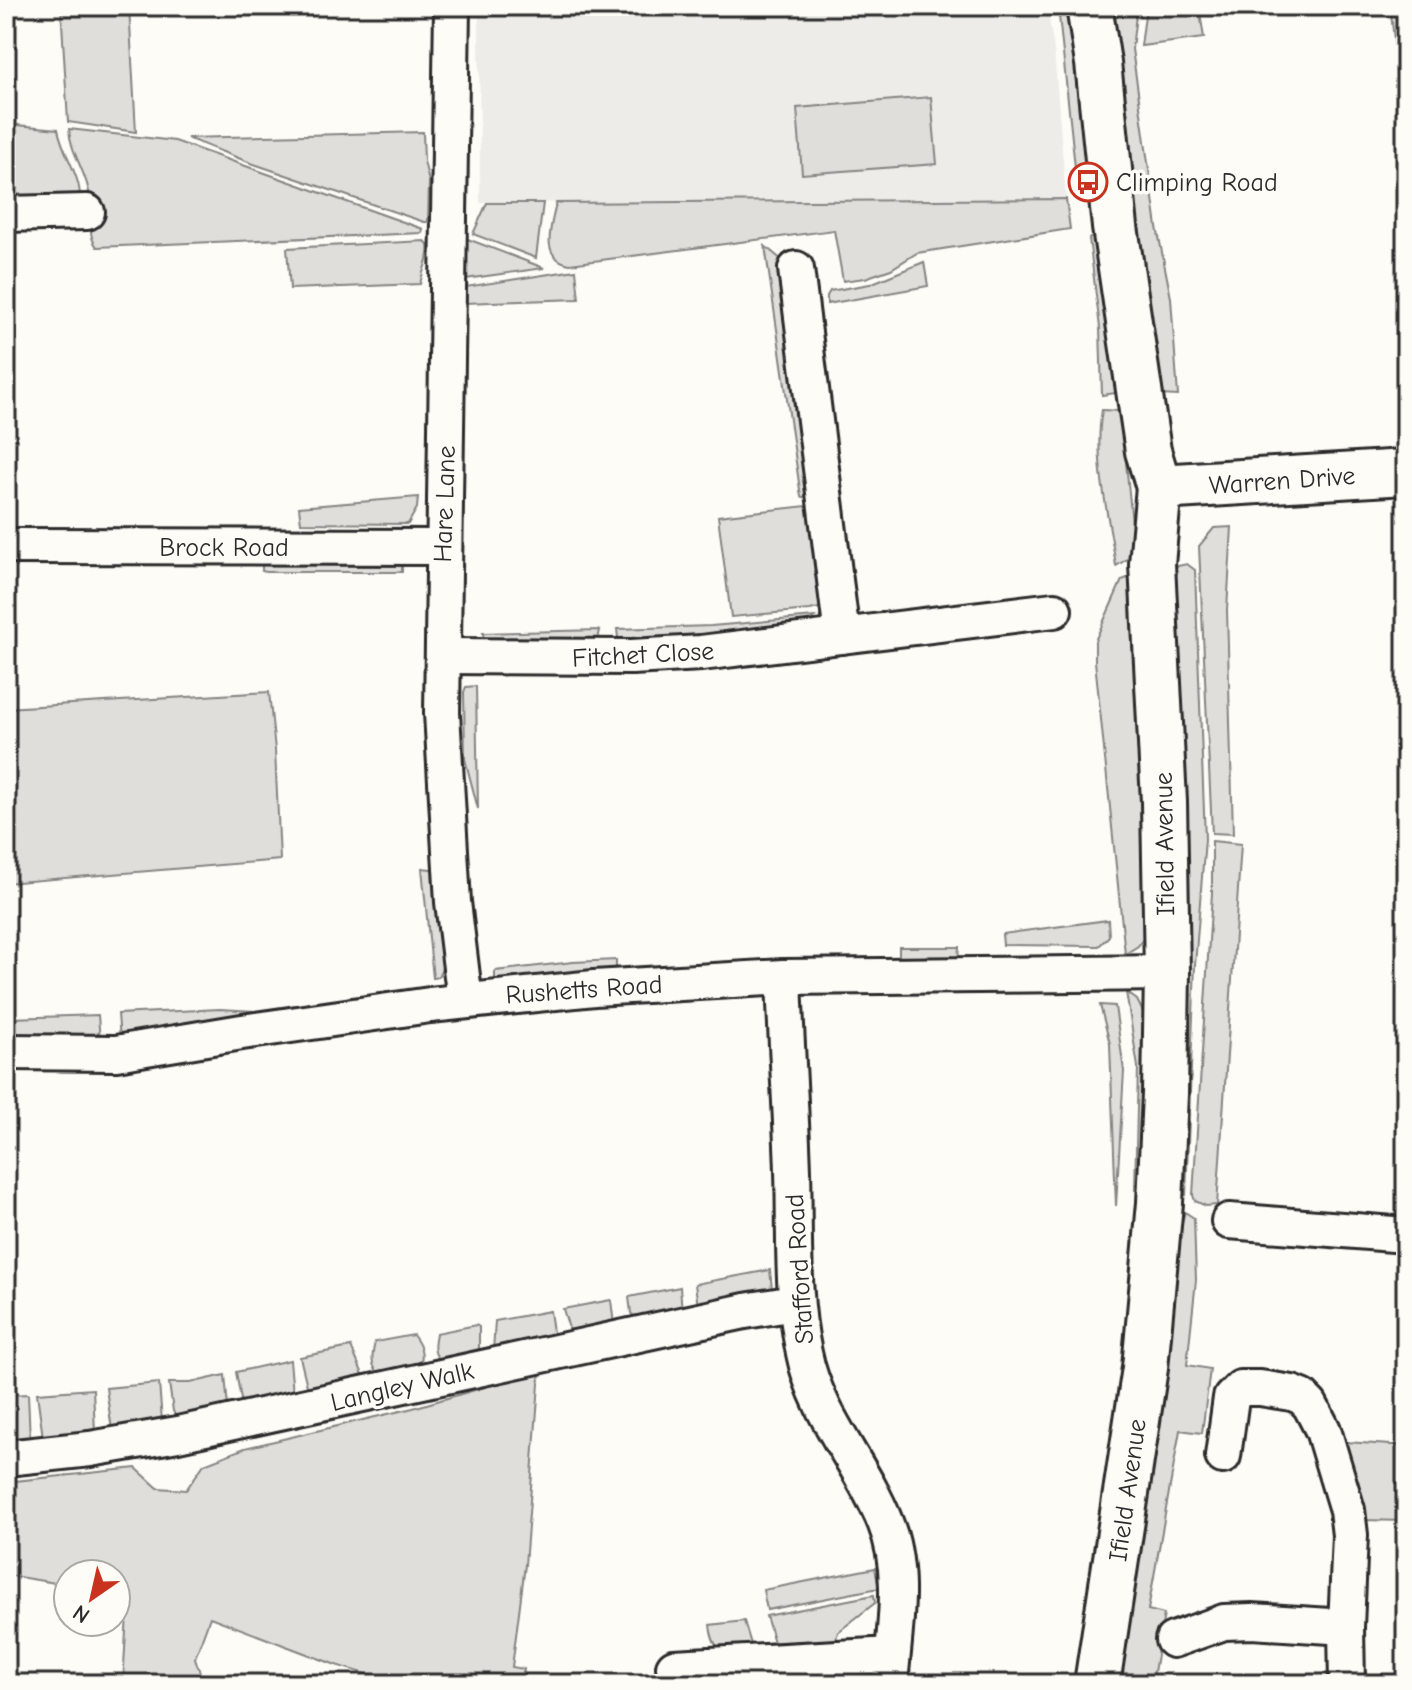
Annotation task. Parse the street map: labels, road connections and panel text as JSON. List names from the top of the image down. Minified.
{"streets":{"street":["Warren Drive","Hare Lane","Brock Road","Fitchet Close","Ifield Avenue","Rushetts Road","Stafford Road","Langley Walk"]},"crossings":[["Warren Drive","Ifield Avenue"],["Hare Lane","Brock Road"],["Hare Lane","Fitchet Close"],["Hare Lane","Rushetts Road"],["Ifield Avenue","Rushetts Road"],["Rushetts Road","Stafford Road"],["Stafford Road","Langley Walk"]],"places":{"bus stop":["Climping Road"]},"north":"bottom left"}
